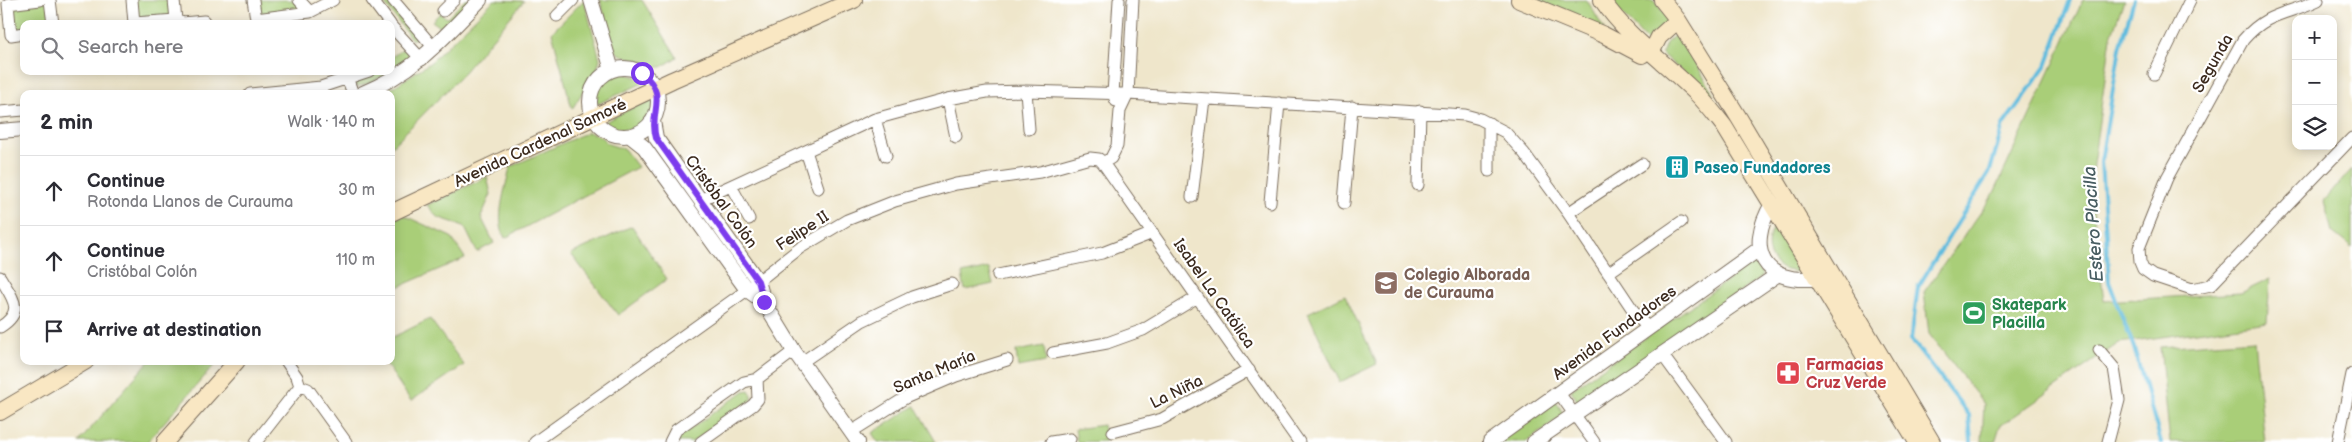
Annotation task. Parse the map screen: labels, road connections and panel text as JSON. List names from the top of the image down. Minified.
{"streets":{"main road":["Avenida Cardenal Samoré"],"street":["Segunda","Cristóbal Colón","Felipe II","Isabel La Católica","Avenida Fundadores","Santa María","La Niña"]},"crossings":[["Cristóbal Colón","Felipe II"],["Cristóbal Colón","Santa María"],["Felipe II","Isabel La Católica"],["Isabel La Católica","La Niña"]],"water":["Estero Placilla"],"places":{"building":["Paseo Fundadores"],"school or university":["Colegio Alborada de Curauma"],"sports":["Skatepark Placilla"],"pharmacy":["Farmacias Cruz Verde"]},"page":{"map_buttons":["+","−"],"search":"Search here","heading":["2 min","Walk · 140 m"],"list":[["Continue","Rotonda Llanos de Curauma","30 m"],["Continue","Cristóbal Colón","110 m"],"Arrive at destination"]}}
